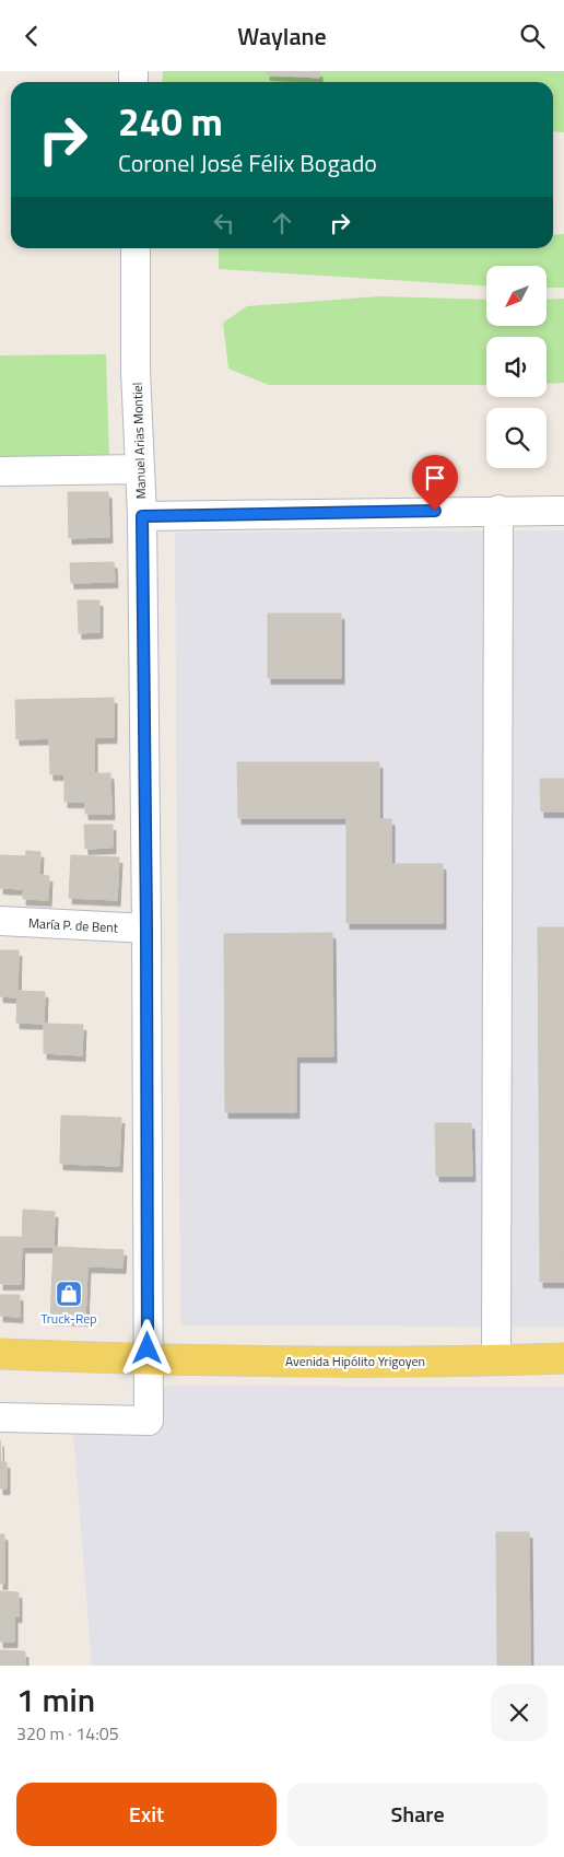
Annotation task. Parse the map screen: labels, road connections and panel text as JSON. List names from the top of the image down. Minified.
{"streets":{"main road":["Avenida Hipólito Yrigoyen"],"street":["Manuel Arias Montiel","María P. de Bent"]},"crossings":[["Manuel Arias Montiel","María P. de Bent"],["Manuel Arias Montiel","Avenida Hipólito Yrigoyen"]],"places":{"shop":["Truck-Rep"]},"north":"bottom left","page":{"header":"Waylane","turn":["240 m","Coronel José Félix Bogado"],"heading":["1 min","320 m · 14:05"],"buttons":["Exit","Share"]}}
